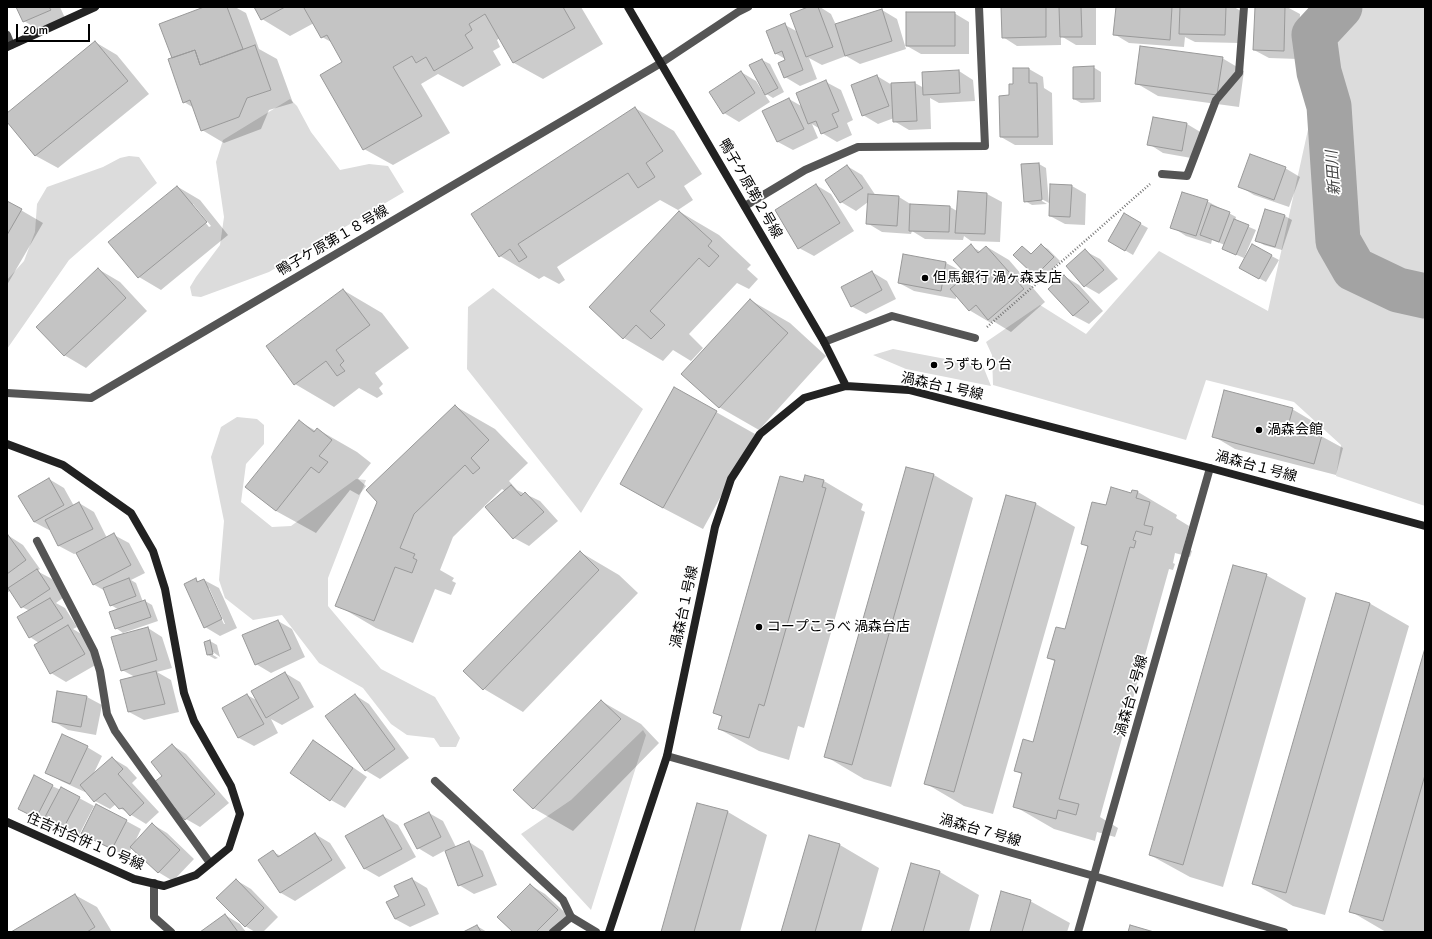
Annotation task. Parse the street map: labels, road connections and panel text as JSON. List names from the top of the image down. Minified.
{"streets":{"street":["鴨子ケ原第２号線","鴨子ケ原第１８号線","渦森台１号線","渦森台２号線","渦森台７号線","住吉村合併１０号線"]},"crossings":[["鴨子ケ原第２号線","鴨子ケ原第１８号線"],["鴨子ケ原第２号線","渦森台１号線"],["渦森台１号線","渦森台２号線"],["渦森台１号線","渦森台７号線"],["渦森台２号線","渦森台７号線"]],"water":["新田川"],"places":["但馬銀行 渦ヶ森支店","うずもり台","渦森会館","コープこうべ 渦森台店"],"scale_bar":"20 m"}
